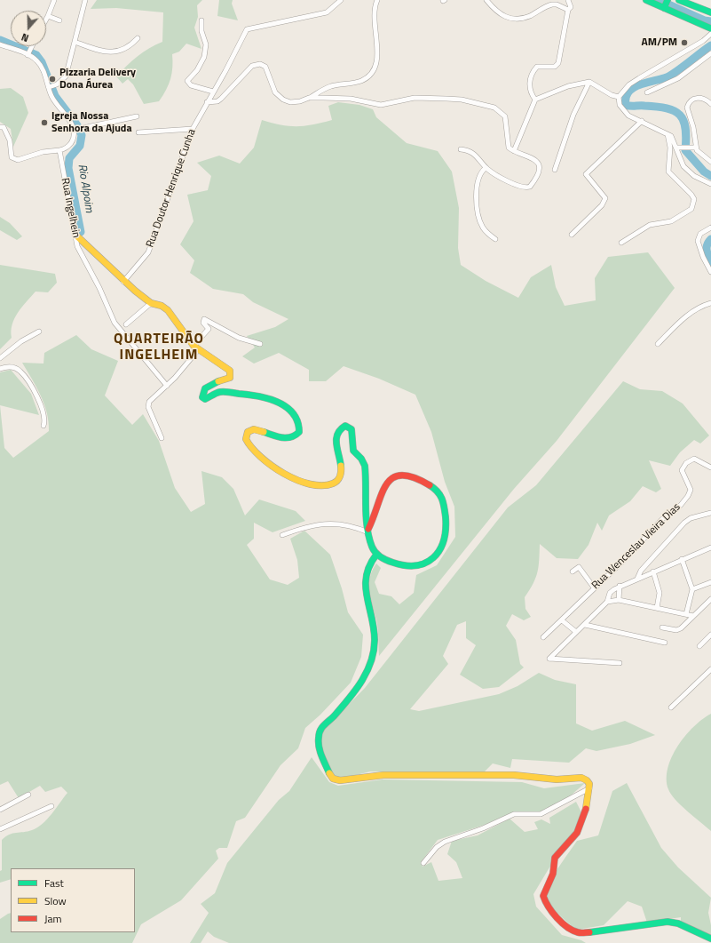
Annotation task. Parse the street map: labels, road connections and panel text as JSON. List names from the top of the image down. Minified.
{"streets":{"street":["Rua Doutor Henrique Cunha","Rua Ingelhein","Rua Wenceslau Vieira Dias"]},"districts":["QUARTEIRÃO INGELHEIM"],"water":["Rio Alpoim"],"places":["AM/PM","Pizzaria Delivery Dona Áurea","Igreja Nossa Senhora da Ajuda"],"legend":["Fast","Slow","Jam"],"north":"bottom"}
